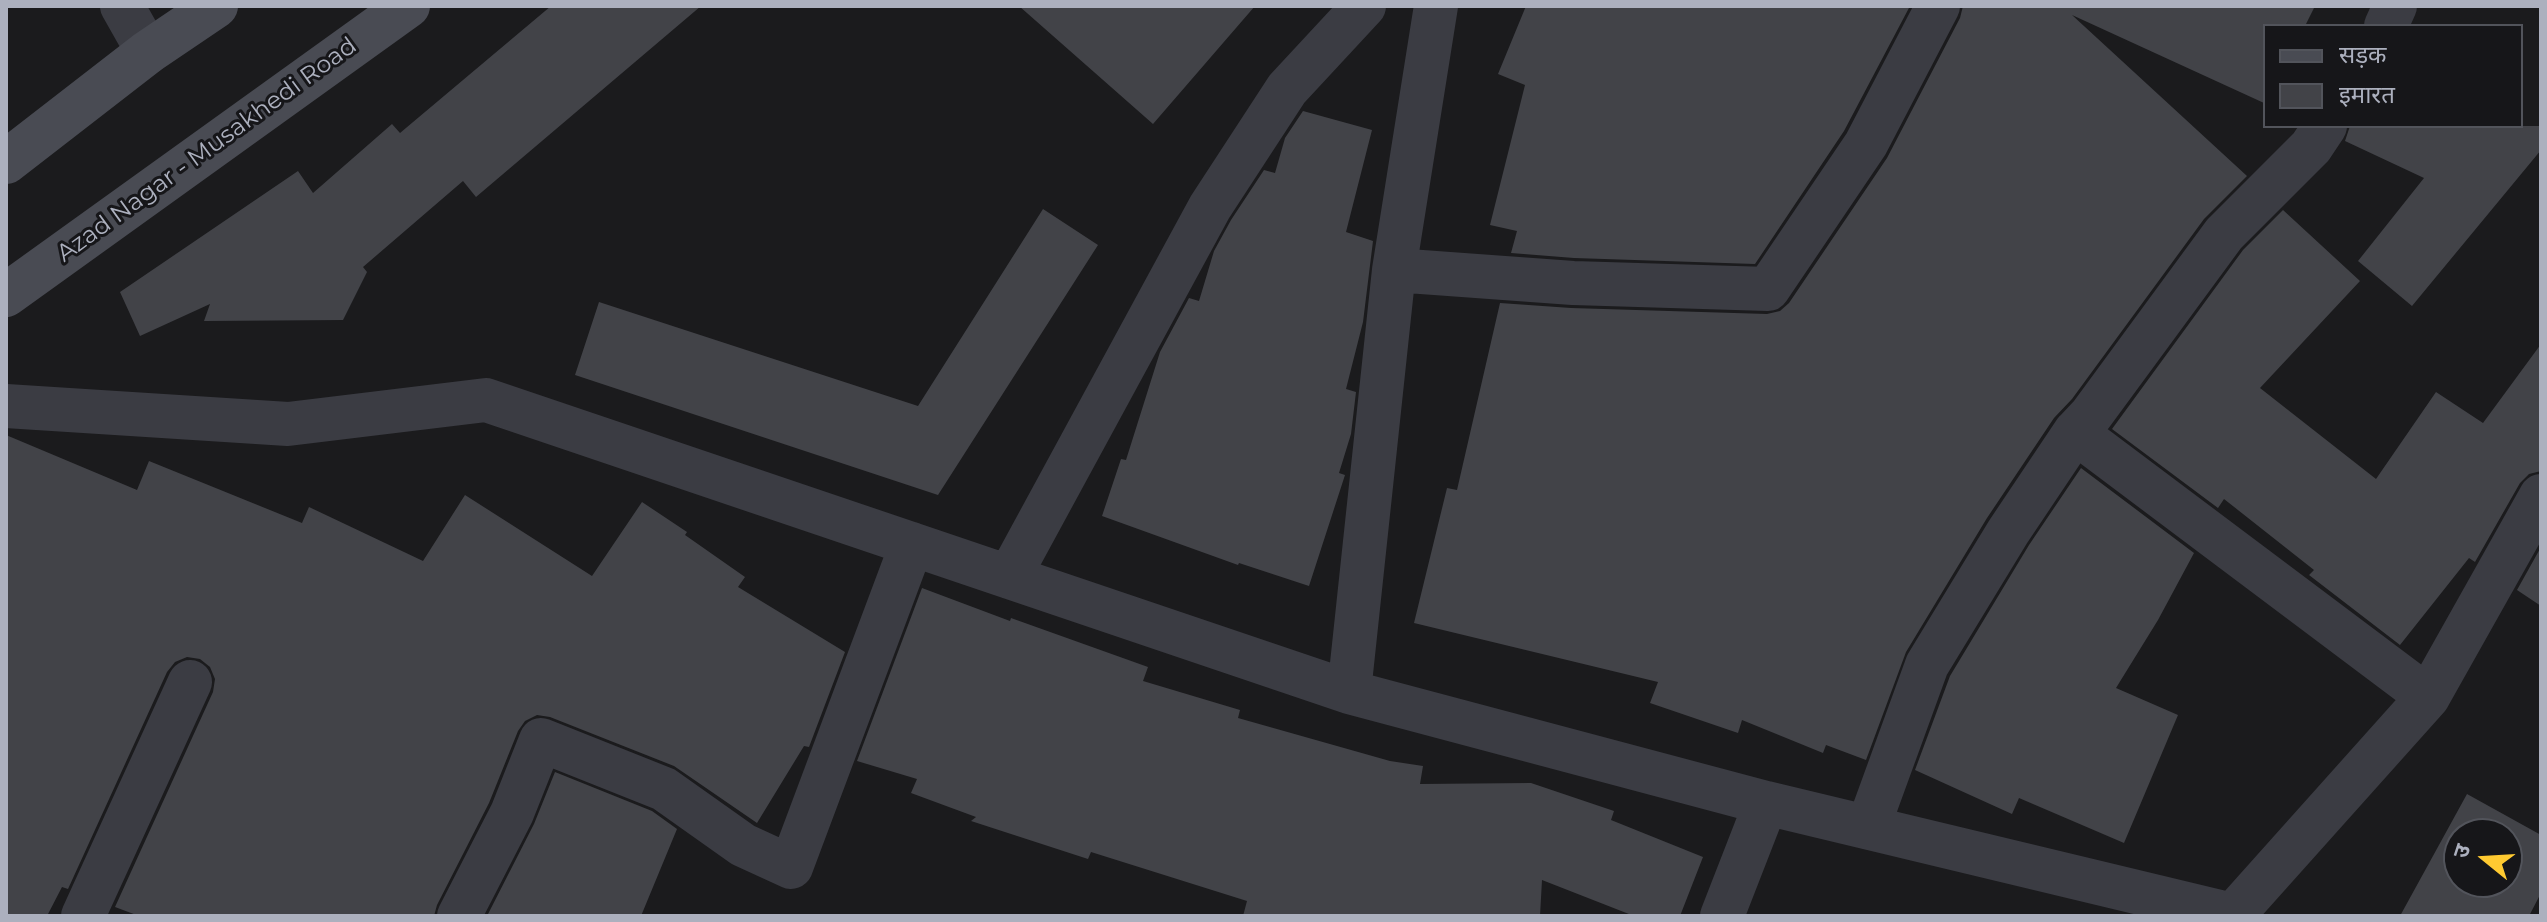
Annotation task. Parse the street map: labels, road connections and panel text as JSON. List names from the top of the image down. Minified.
{"streets":{"main road":["Azad Nagar - Musakhedi Road"]},"legend":["सड़क","इमारत"],"north":"left"}
